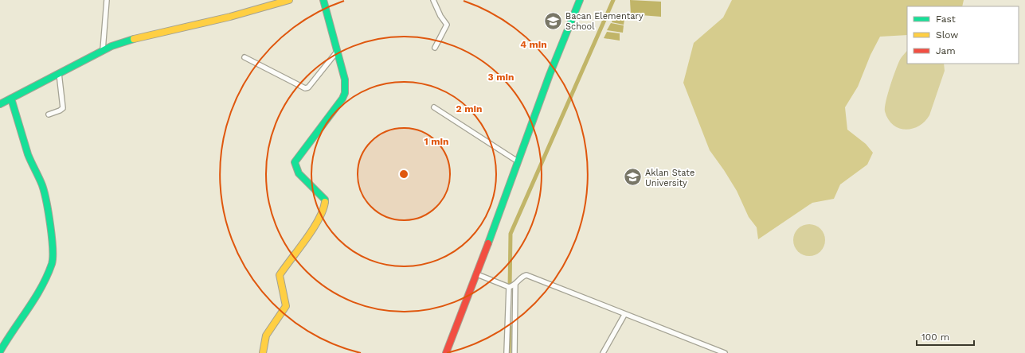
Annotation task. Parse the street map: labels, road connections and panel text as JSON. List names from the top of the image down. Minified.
{"places":{"school or university":["Bacan Elementary School","Aklan State University"]},"legend":["Fast","Slow","Jam"],"scale_bar":"100 m","rings":["4 min","3 min","2 min","1 min"]}
